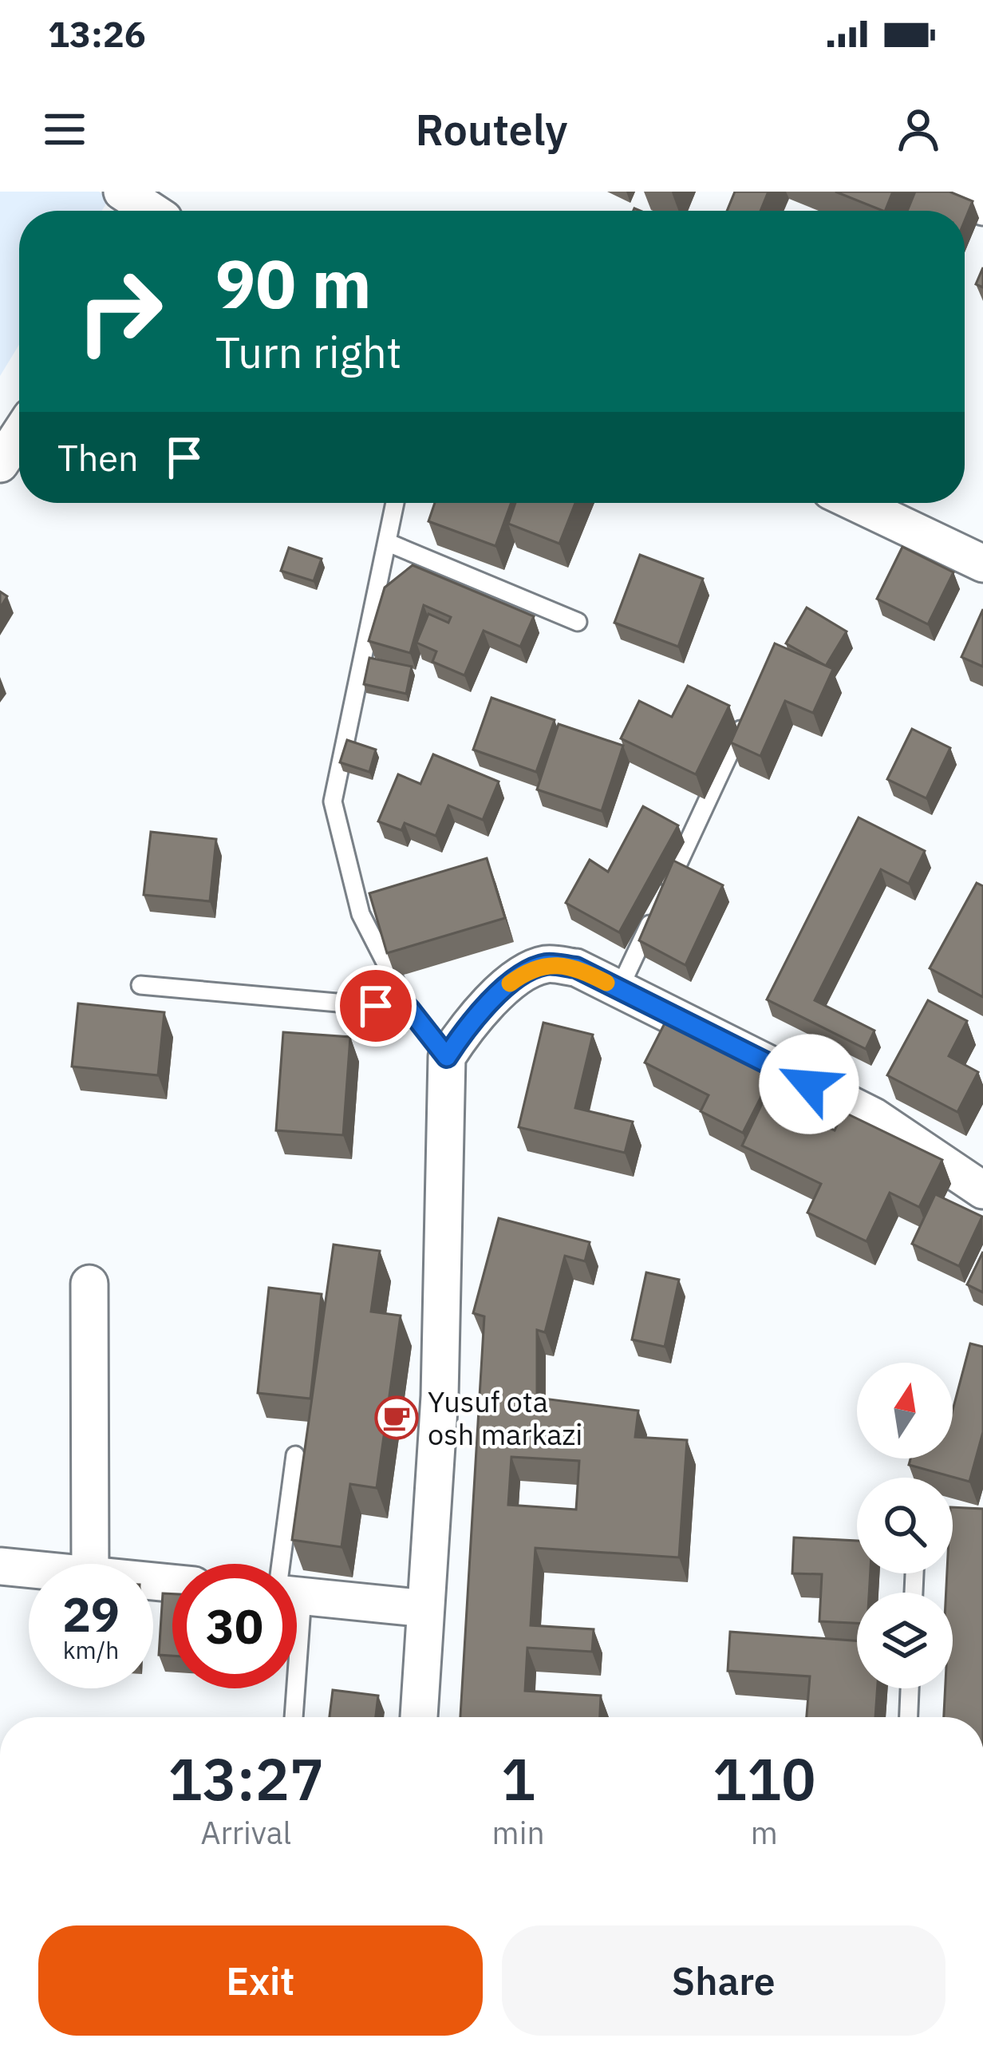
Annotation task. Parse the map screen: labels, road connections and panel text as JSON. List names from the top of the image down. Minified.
{"places":{"cafe":["Yusuf ota osh markazi"]},"north":"top","page":{"status":"13:26","header":"Routely","turn":["90 m","Turn right"],"then":"Then","speed":"29 km/h","limit":"30","eta":["13:27","Arrival","1","min","110","m"],"buttons":["Exit","Share"]}}
